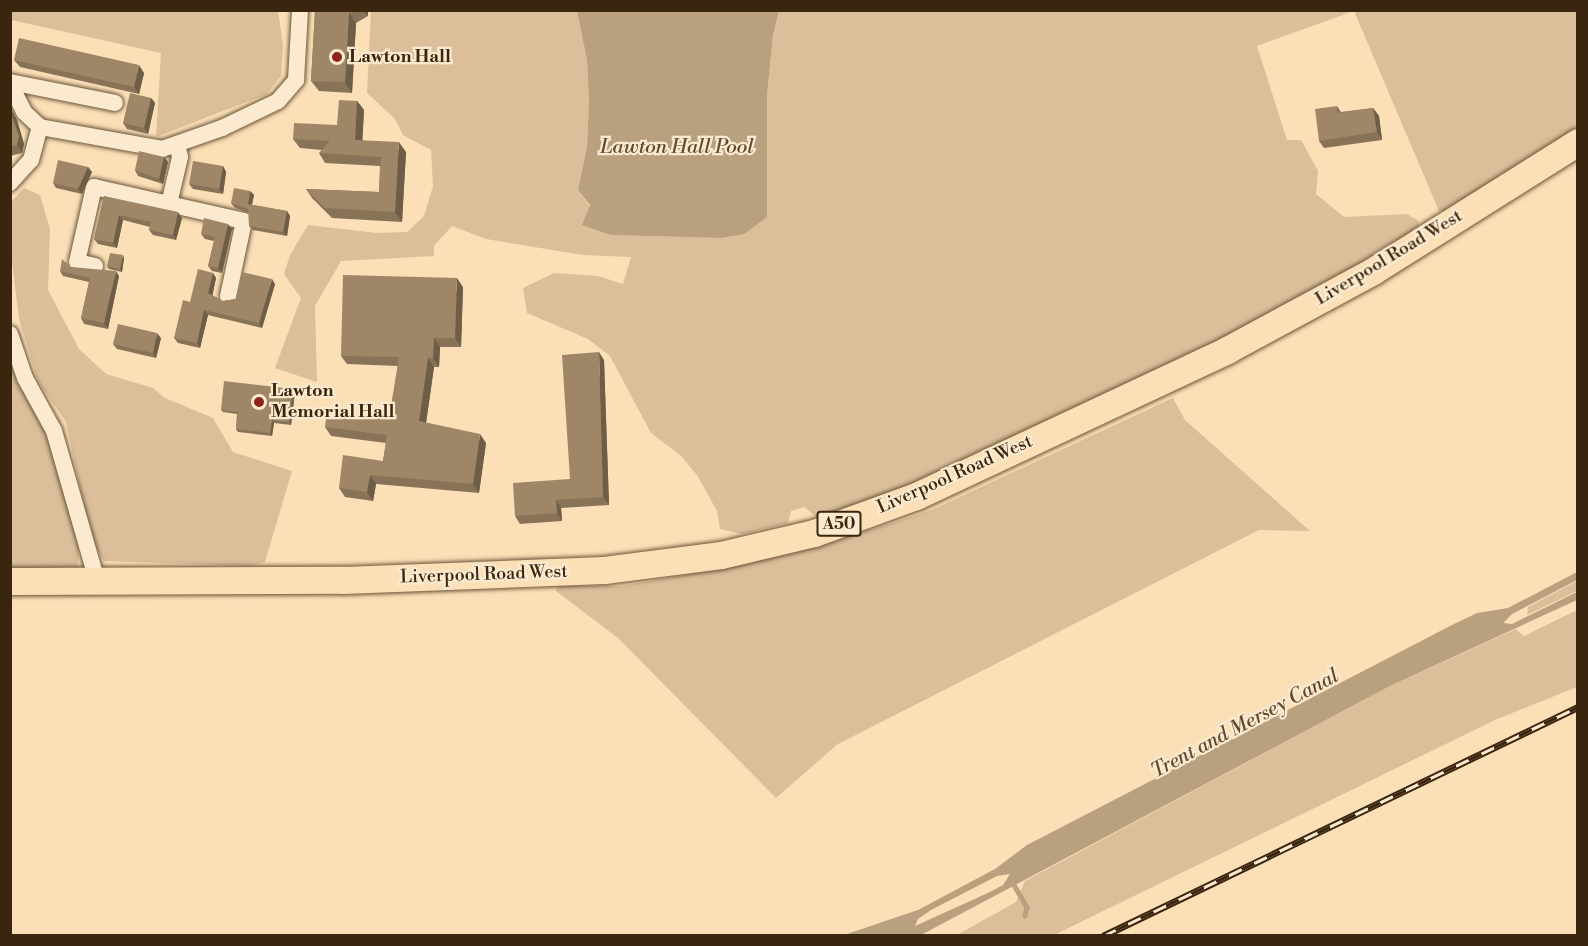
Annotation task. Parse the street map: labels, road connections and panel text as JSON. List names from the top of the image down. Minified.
{"streets":{"main road":["Liverpool Road West","A50"]},"water":["Lawton Hall Pool","Trent and Mersey Canal"],"places":["Lawton Hall","Lawton Memorial Hall"]}
